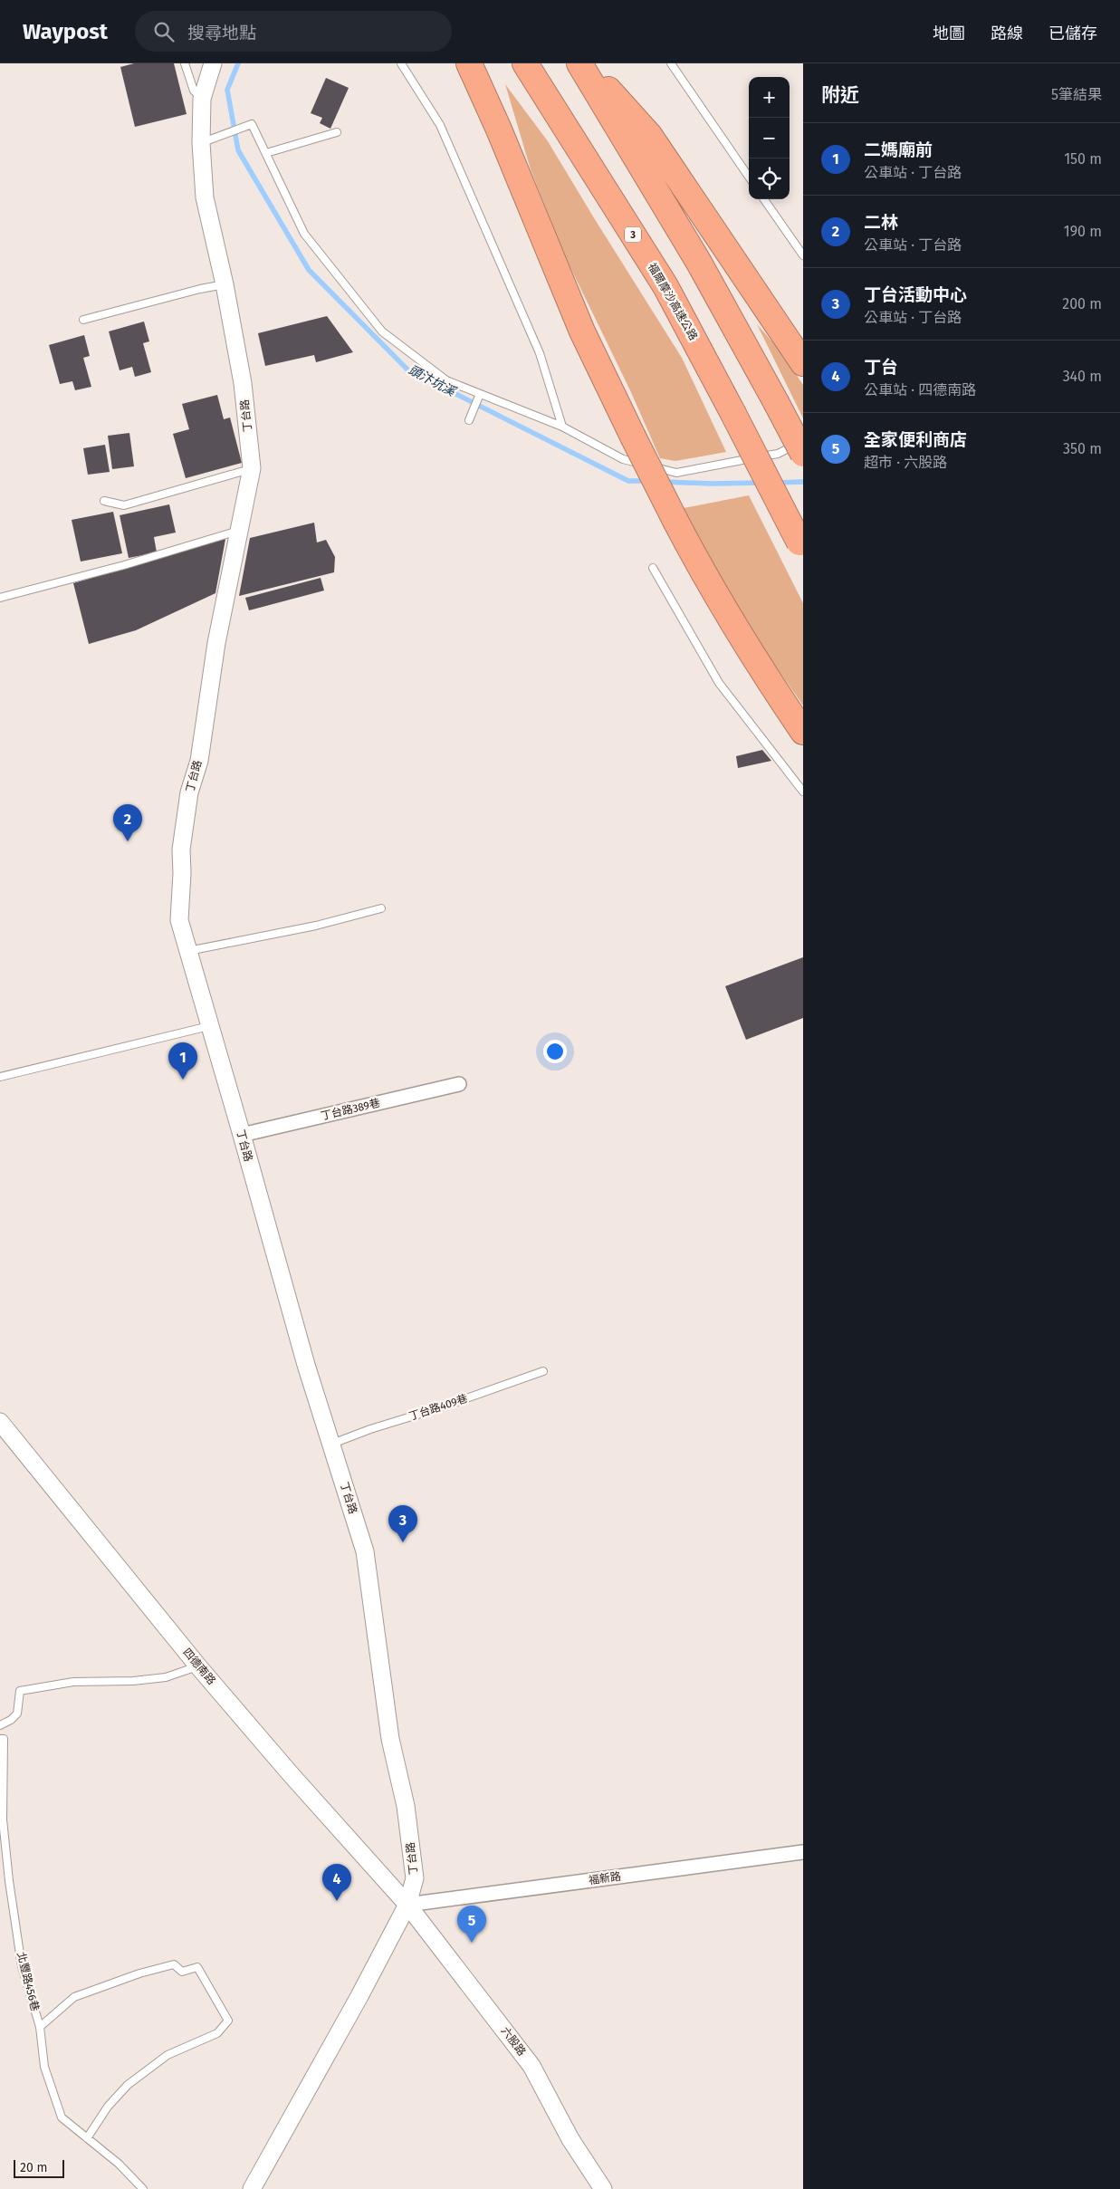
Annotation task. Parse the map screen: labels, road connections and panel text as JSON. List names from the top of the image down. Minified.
{"streets":{"highway":["3","福爾摩沙高速公路"],"street":["丁台路","丁台路389巷","四德南路","福新路","六股路"],"lane":["丁台路409巷","北豐路456巷"]},"crossings":[["丁台路","丁台路389巷"],["丁台路","丁台路409巷"],["丁台路","四德南路"],["丁台路","福新路"],["丁台路","六股路"],["四德南路","福新路"],["四德南路","六股路"],["福新路","六股路"]],"water":["頭汴坑溪"],"scale_bar":"20 m","page":{"header":"Waypost","search":"搜尋地點","nav":["地圖","路線","已儲存"],"heading":["附近","5筆結果"],"map_buttons":["+","−"],"list":[{"mark":"1","name":"二媽廟前","note":"公車站 · 丁台路","value":"150 m"},{"mark":"2","name":"二林","note":"公車站 · 丁台路","value":"190 m"},{"mark":"3","name":"丁台活動中心","note":"公車站 · 丁台路","value":"200 m"},{"mark":"4","name":"丁台","note":"公車站 · 四德南路","value":"340 m"},{"mark":"5","name":"全家便利商店","note":"超市 · 六股路","value":"350 m"}],"pins":["2","1","3","4","5"],"scale":"20 m"}}
